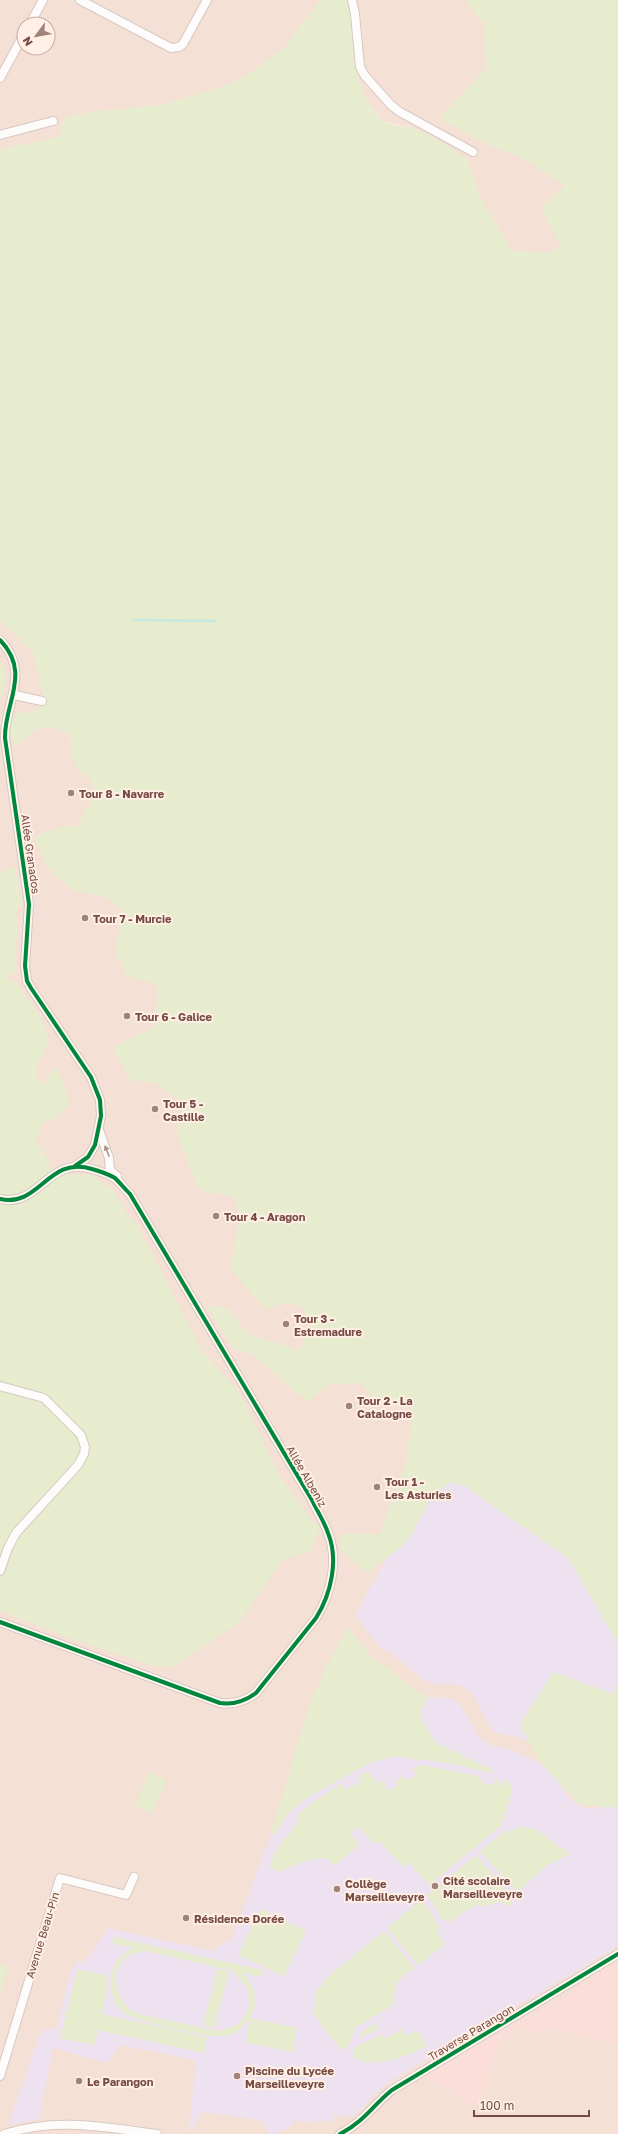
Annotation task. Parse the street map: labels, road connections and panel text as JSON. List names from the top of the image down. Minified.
{"streets":{"street":["Allée Granados","Allée Albeniz","Avenue Beau-Pin","Traverse Parangon"]},"crossings":[["Allée Granados","Allée Albeniz"]],"places":["Tour 8 - Navarre","Tour 7 - Murcie","Tour 6 - Galice","Tour 5 - Castille","Tour 4 - Aragon","Tour 3 - Estremadure","Tour 2 - La Catalogne","Tour 1 - Les Asturies","Cité scolaire Marseilleveyre","Collège Marseilleveyre","Résidence Dorée","Piscine du Lycée Marseilleveyre","Le Parangon"],"scale_bar":"100 m","north":"bottom left"}
